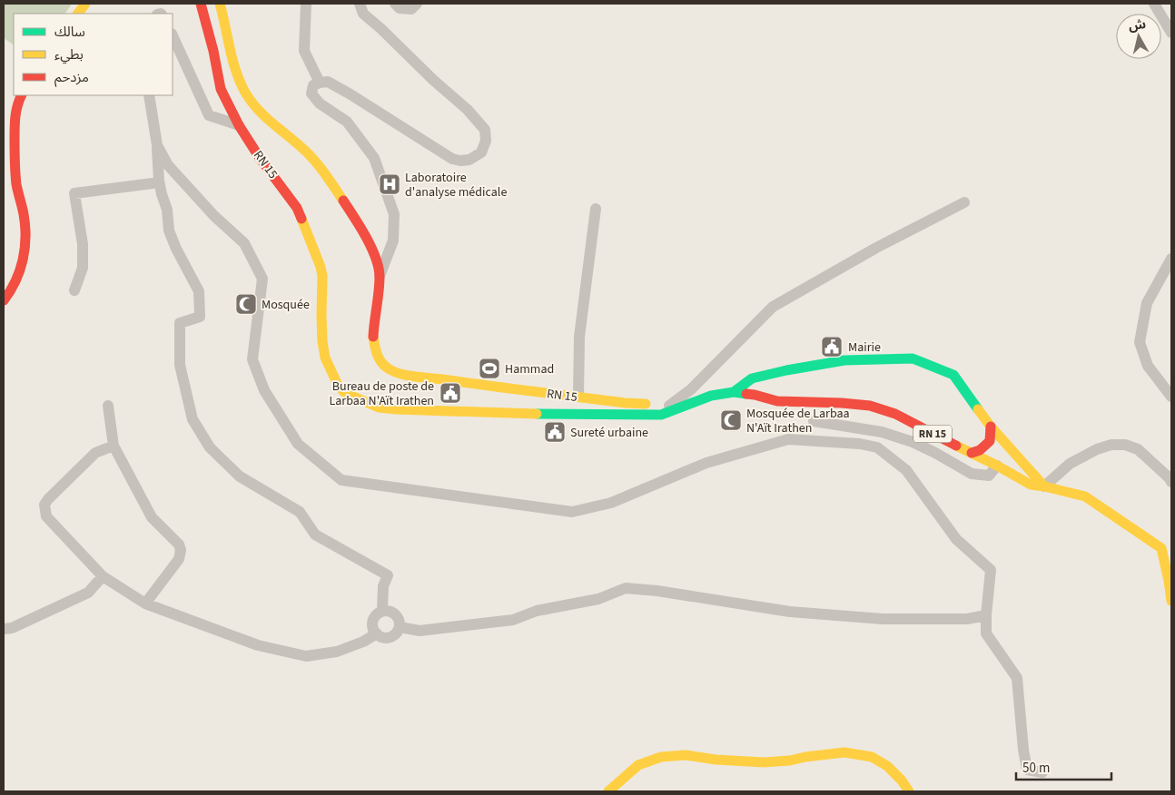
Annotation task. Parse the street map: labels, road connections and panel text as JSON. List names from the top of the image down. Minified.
{"streets":{"main road":["RN 15"]},"places":{"hospital":["Laboratoire d'analyse médicale"],"mosque":["Mosquée","Mosquée de Larbaa N'Aït Irathen"],"public building":["Mairie","Bureau de poste de Larbaa N'Aït Irathen","Sureté urbaine"],"sports":["Hammad"]},"legend":["سالك","بطيء","مزدحم"],"scale_bar":"50 m","north":"top"}
